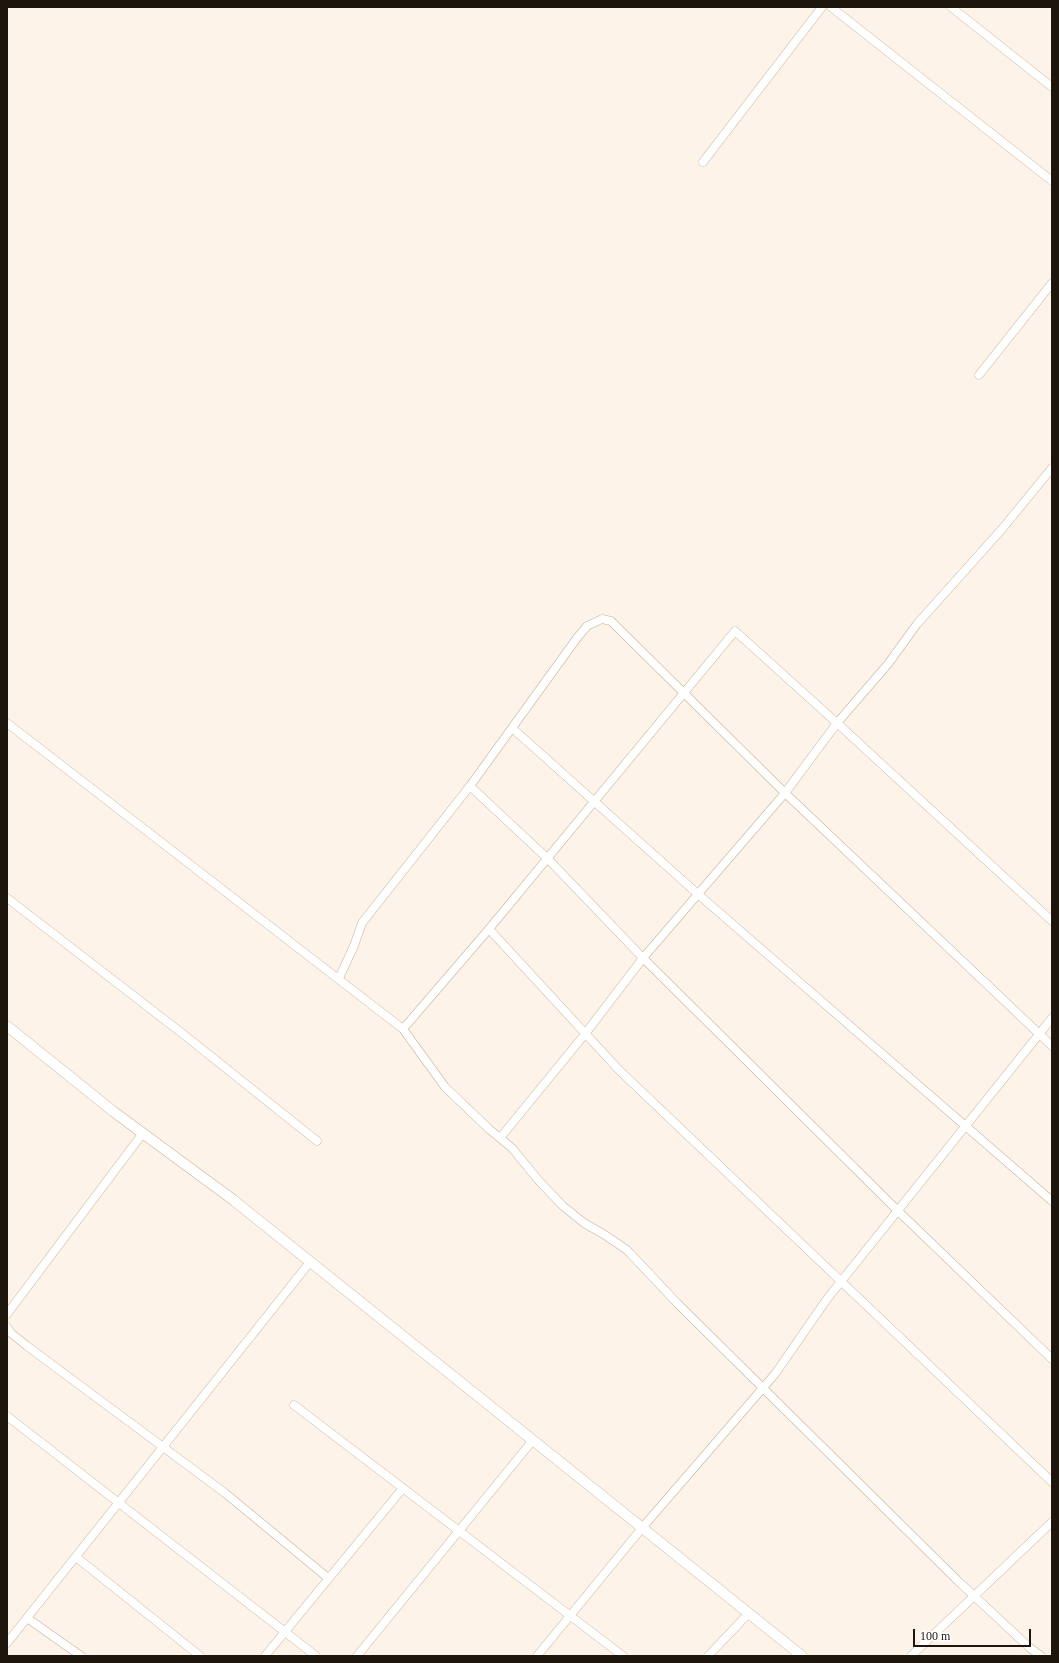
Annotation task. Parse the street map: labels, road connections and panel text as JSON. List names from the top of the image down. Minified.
{"scale_bar":"100 m"}
